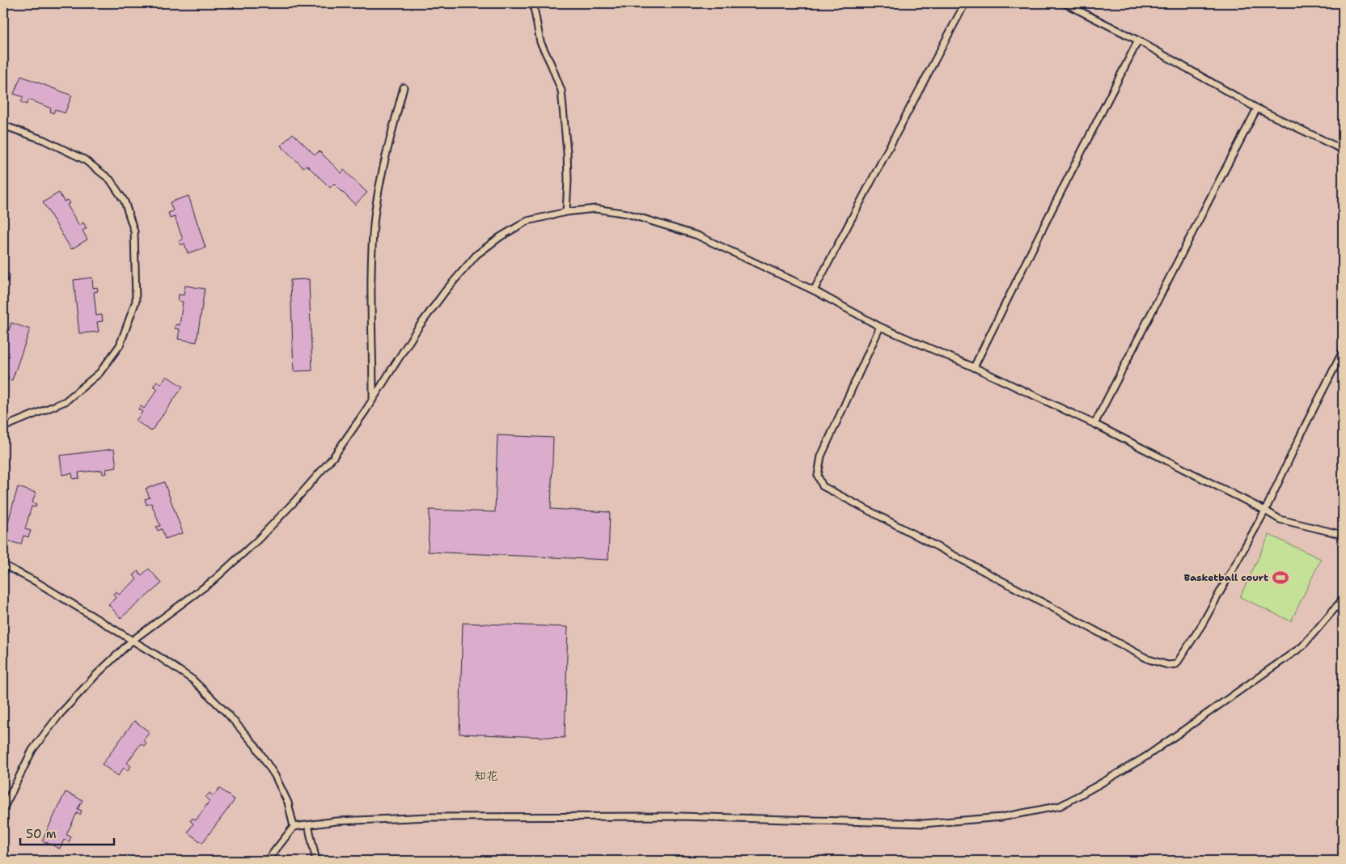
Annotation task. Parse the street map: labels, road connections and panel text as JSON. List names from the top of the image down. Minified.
{"districts":["知花"],"places":{"sports":["Basketball court"]},"scale_bar":"50 m"}
